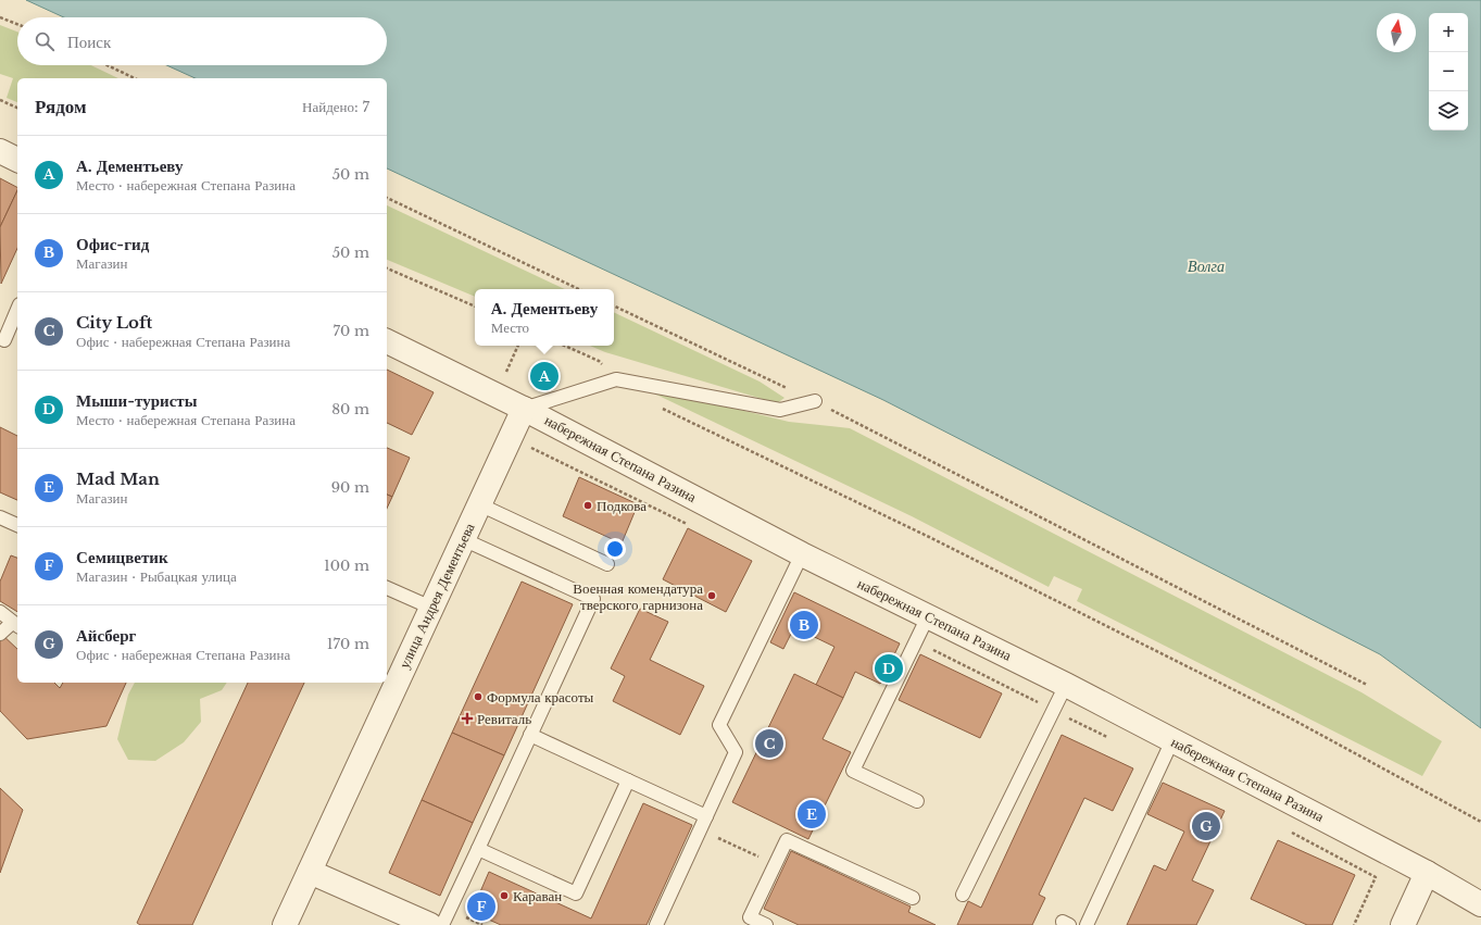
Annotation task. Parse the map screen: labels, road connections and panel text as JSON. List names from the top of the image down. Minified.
{"streets":{"street":["набережная Степана Разина","улица Андрея Дементьева"]},"crossings":[["набережная Степана Разина","улица Андрея Дементьева"]],"water":["Волга"],"places":{"other":["Подкова","Военная комендатура тверского гарнизона","Формула красоты","Караван"],"health":["Ревиталь"]},"north":"top","page":{"map_buttons":["+","−"],"search":"Поиск","heading":["Рядом","Найдено: 7"],"list":[{"mark":"A","name":"А. Дементьеву","note":"Место · набережная Степана Разина","value":"50 m"},{"mark":"B","name":"Офис-гид","note":"Магазин","value":"50 m"},{"mark":"C","name":"City Loft","note":"Офис · набережная Степана Разина","value":"70 m"},{"mark":"D","name":"Мыши-туристы","note":"Место · набережная Степана Разина","value":"80 m"},{"mark":"E","name":"Mad Man","note":"Магазин","value":"90 m"},{"mark":"F","name":"Семицветик","note":"Магазин · Рыбацкая улица","value":"100 m"},{"mark":"G","name":"Айсберг","note":"Офис · набережная Степана Разина","value":"170 m"}],"popup":["А. Дементьеву","Место"],"pins":["A","B","D","C","E","G","F"]}}
